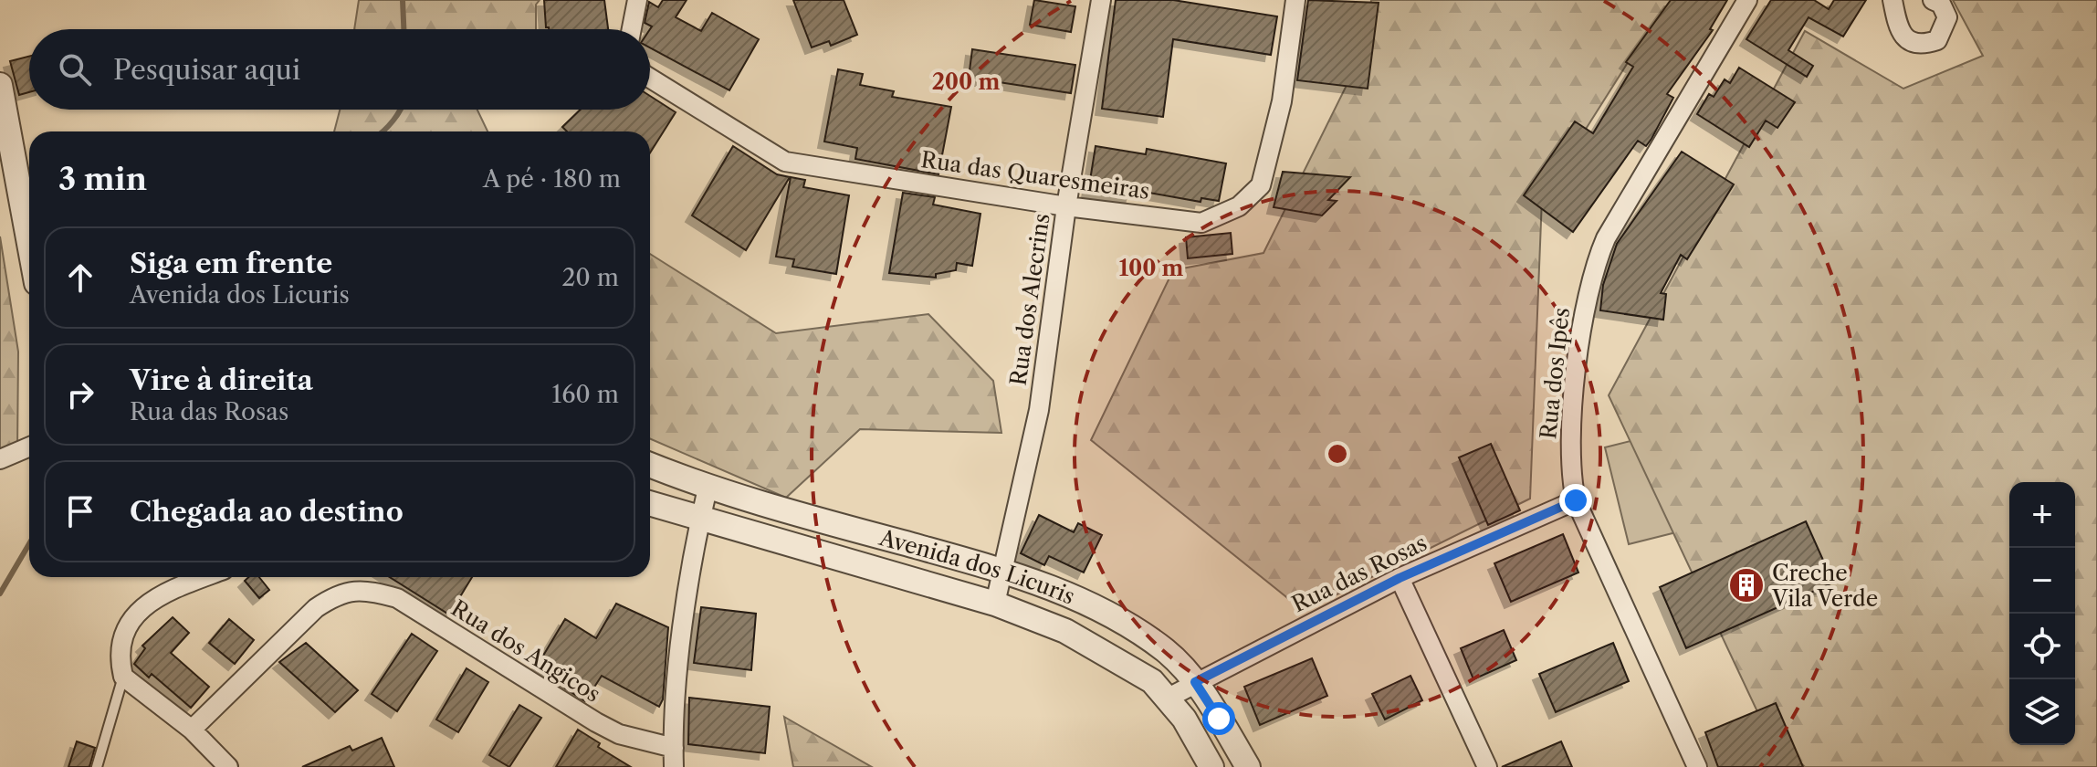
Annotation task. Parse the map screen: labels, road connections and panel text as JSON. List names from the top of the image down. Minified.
{"streets":{"street":["Rua das Quaresmeiras","Rua dos Alecrins","Rua dos Ipês","Avenida dos Licuris","Rua das Rosas","Rua dos Angicos"]},"crossings":[["Rua das Quaresmeiras","Rua dos Alecrins"],["Rua dos Alecrins","Avenida dos Licuris"],["Rua dos Ipês","Rua das Rosas"],["Avenida dos Licuris","Rua das Rosas"]],"places":{"building":["Creche Vila Verde"]},"page":{"search":"Pesquisar aqui","heading":["3 min","A pé · 180 m"],"list":[["Siga em frente","Avenida dos Licuris","20 m"],["Vire à direita","Rua das Rosas","160 m"],"Chegada ao destino"],"map_buttons":["+","−"]},"rings":["200 m","100 m"]}
